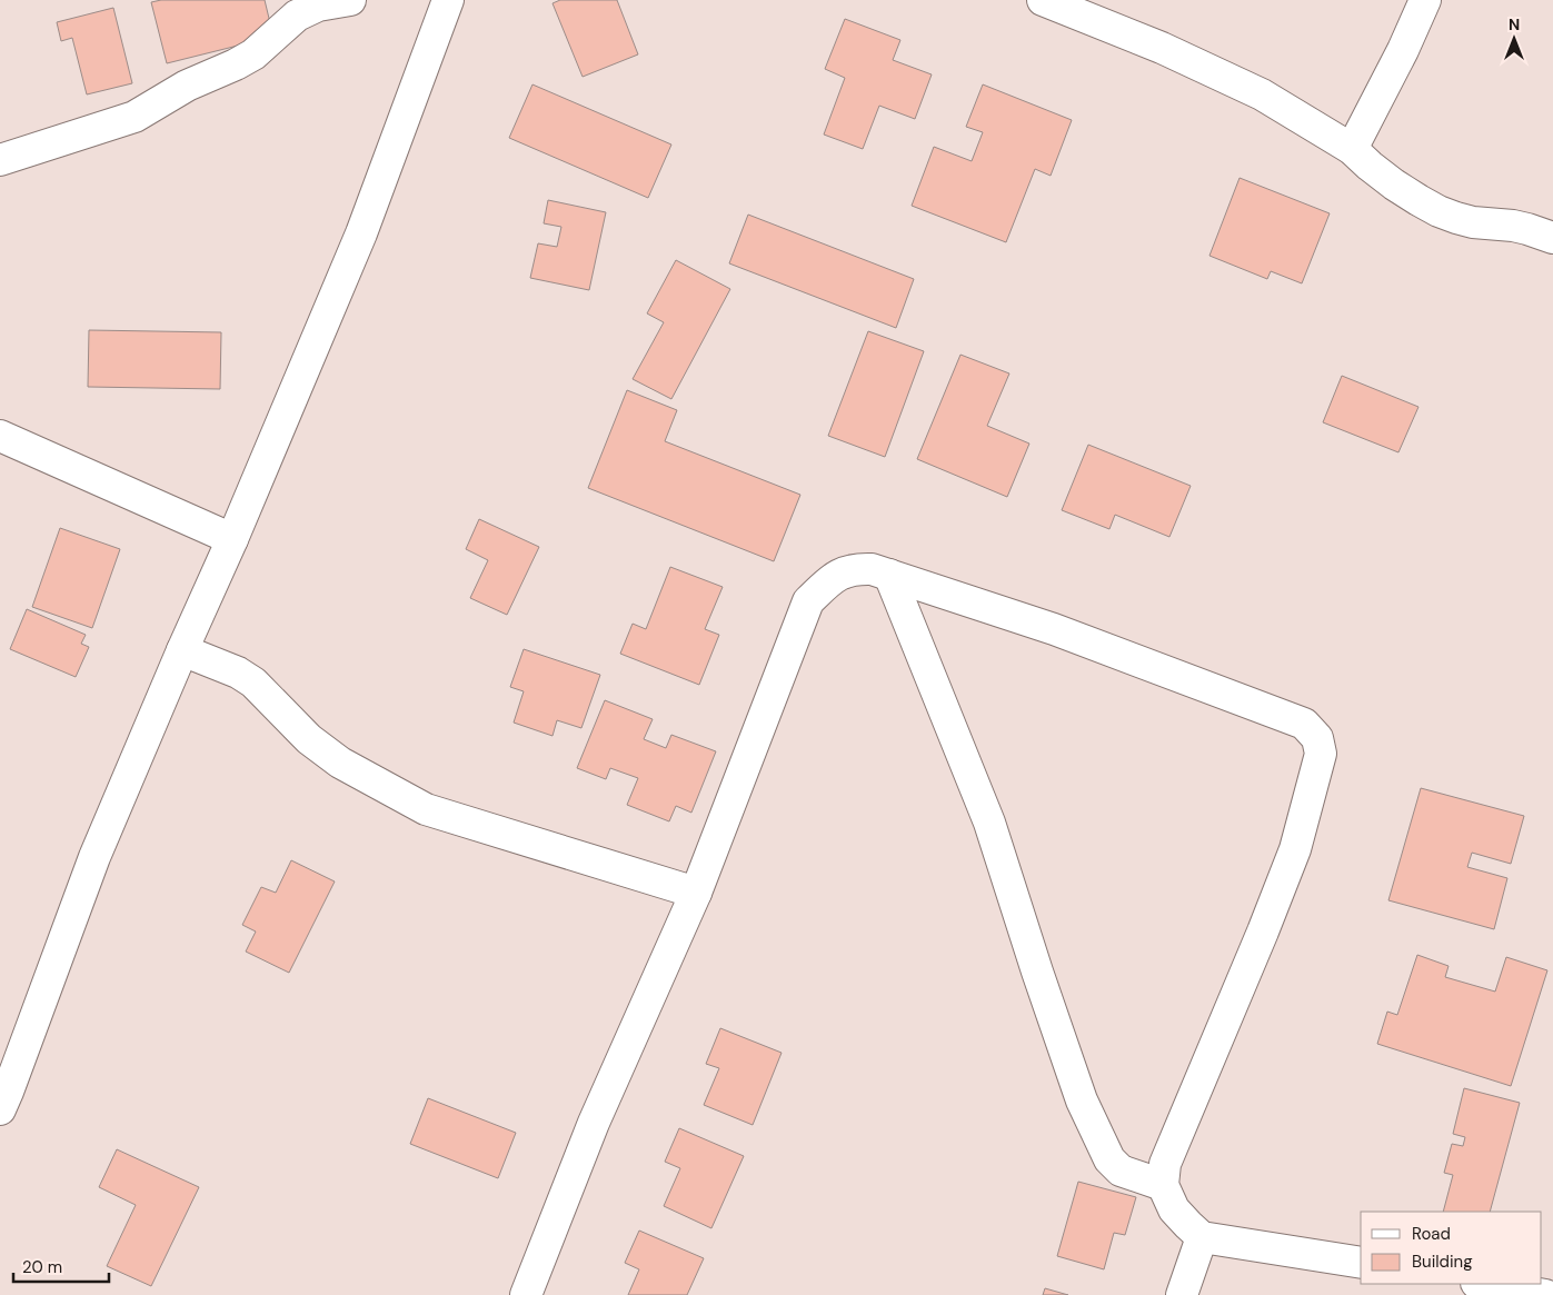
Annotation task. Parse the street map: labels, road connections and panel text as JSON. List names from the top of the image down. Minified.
{"legend":["Road","Building"],"scale_bar":"20 m","north":"top"}
